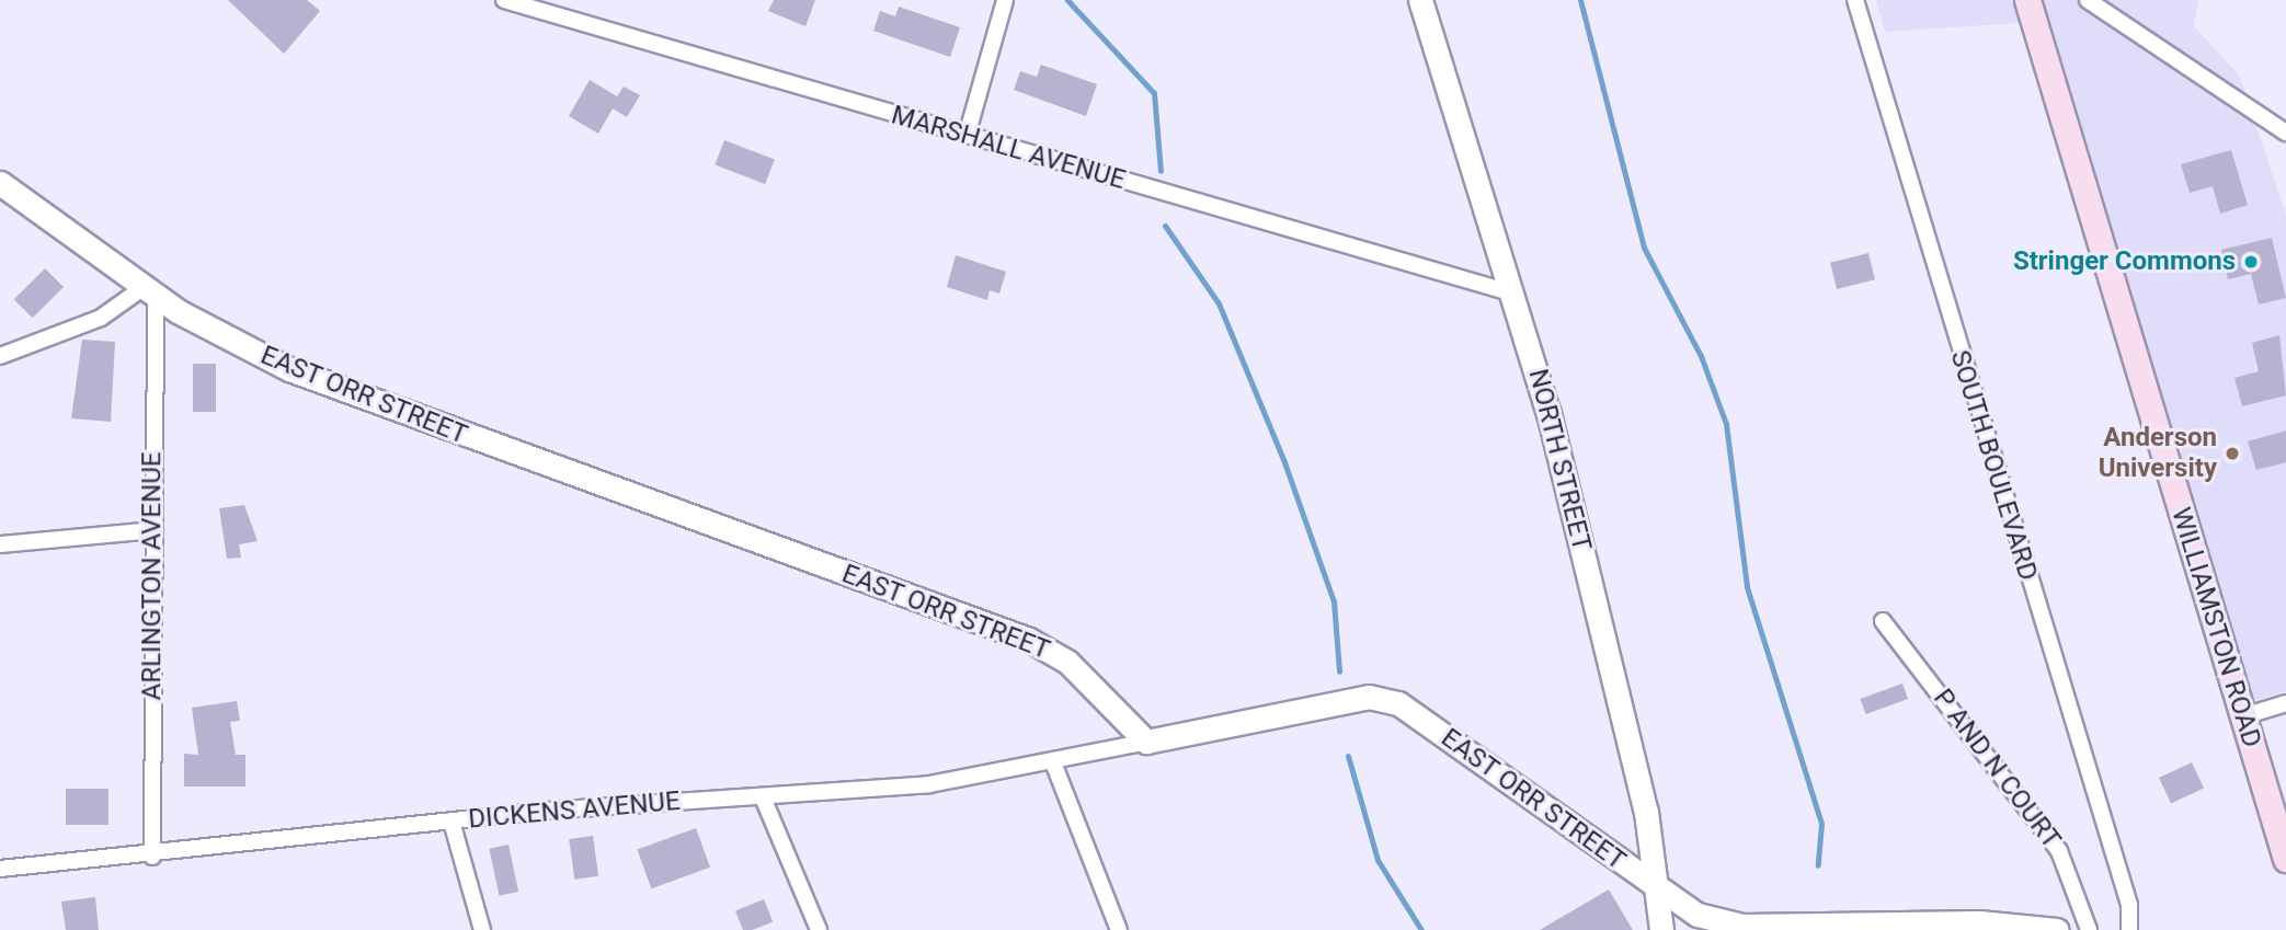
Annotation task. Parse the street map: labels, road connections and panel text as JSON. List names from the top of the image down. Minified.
{"streets":{"main road":["WILLIAMSTON ROAD"],"street":["MARSHALL AVENUE","EAST ORR STREET","NORTH STREET","SOUTH BOULEVARD","ARLINGTON AVENUE","P AND N COURT","DICKENS AVENUE"]},"crossings":[["MARSHALL AVENUE","NORTH STREET"],["EAST ORR STREET","NORTH STREET"],["EAST ORR STREET","ARLINGTON AVENUE"],["EAST ORR STREET","DICKENS AVENUE"],["ARLINGTON AVENUE","DICKENS AVENUE"]],"places":["Stringer Commons","Anderson University"]}
